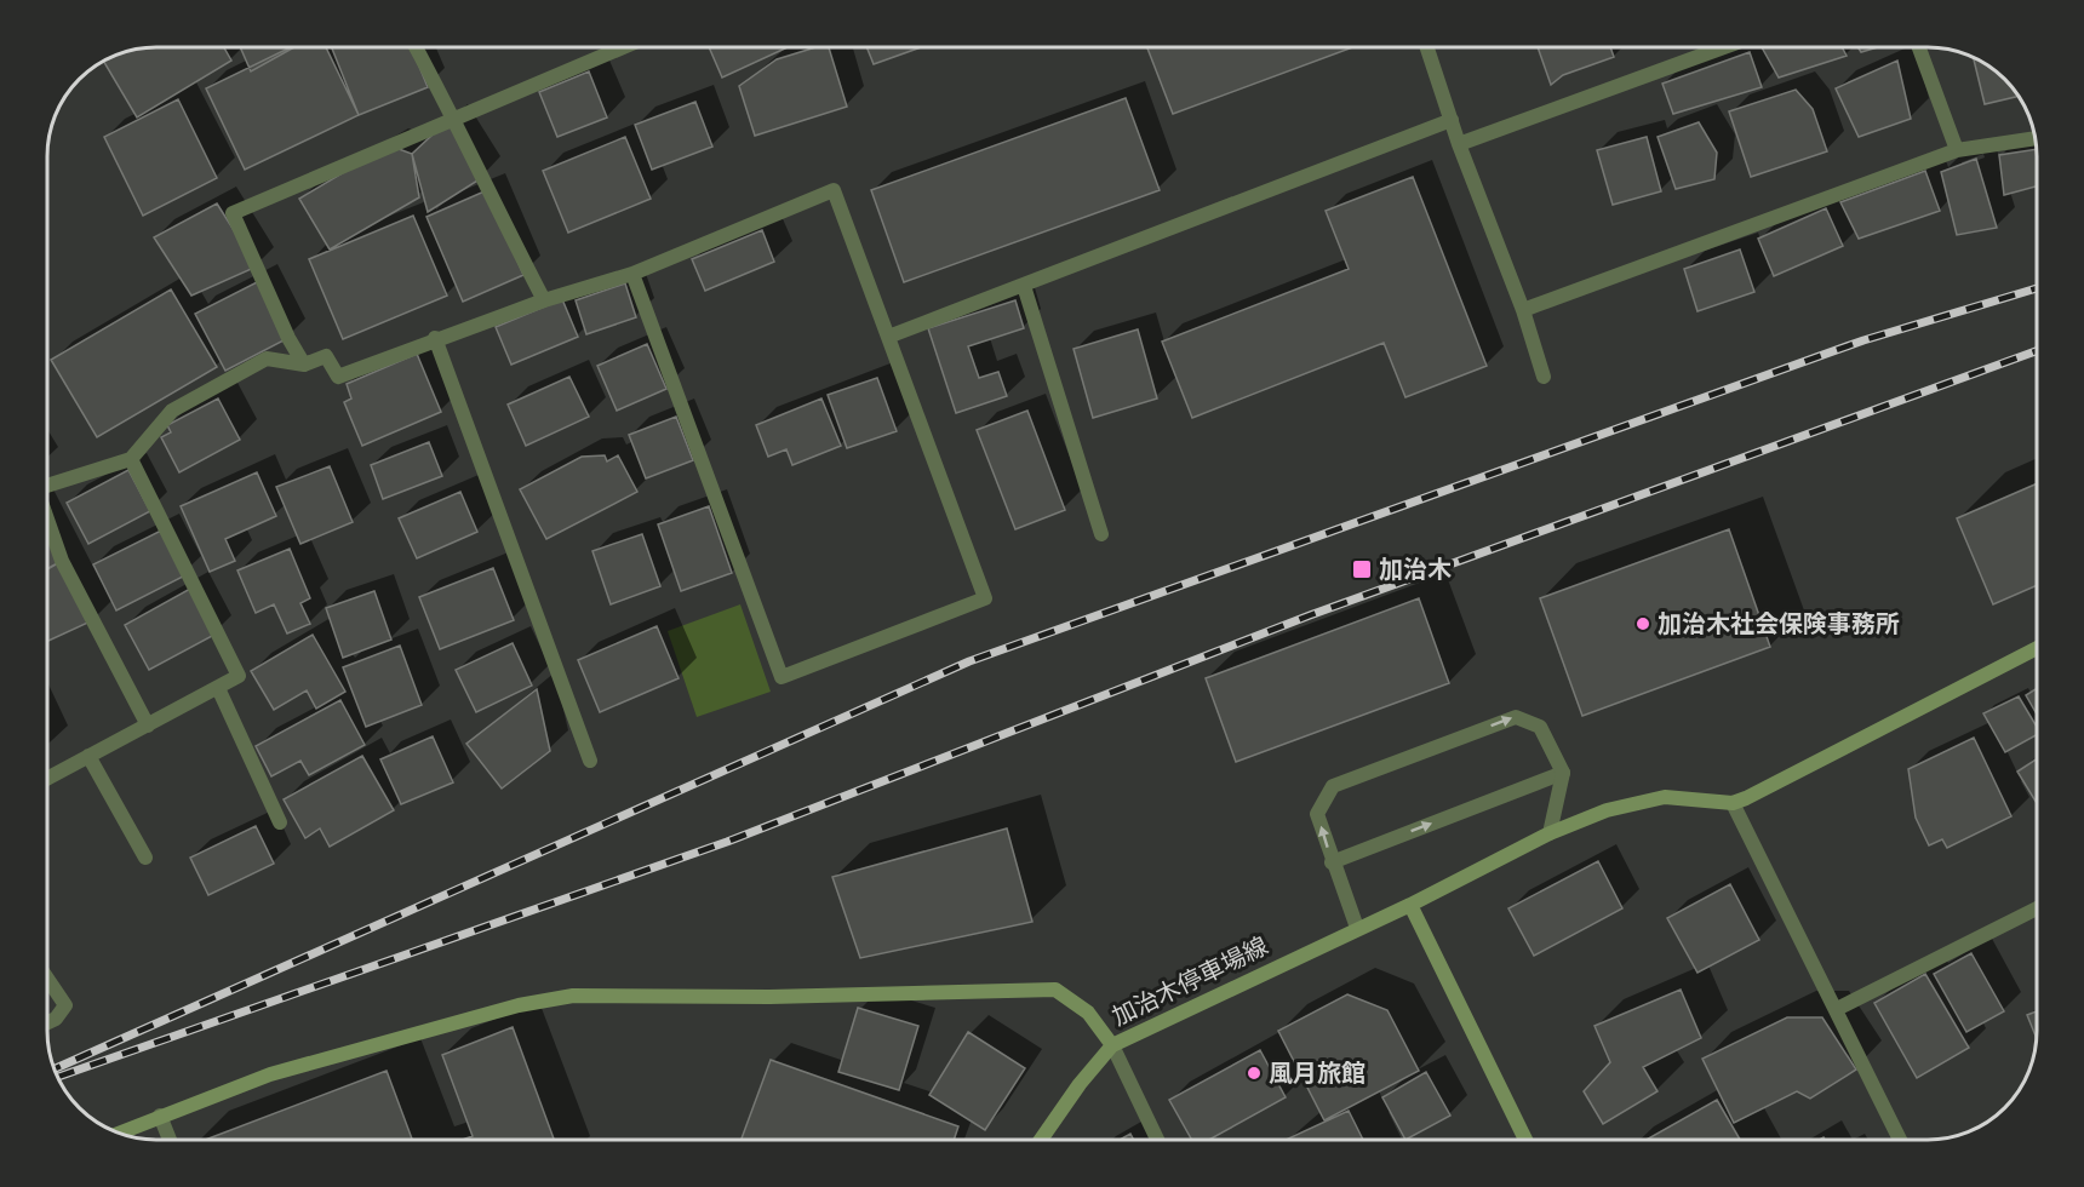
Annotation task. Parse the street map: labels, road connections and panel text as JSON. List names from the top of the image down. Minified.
{"streets":{"street":["加治木停車場線"]},"places":{"transit":["加治木"],"other":["加治木社会保険事務所","風月旅館"]}}
